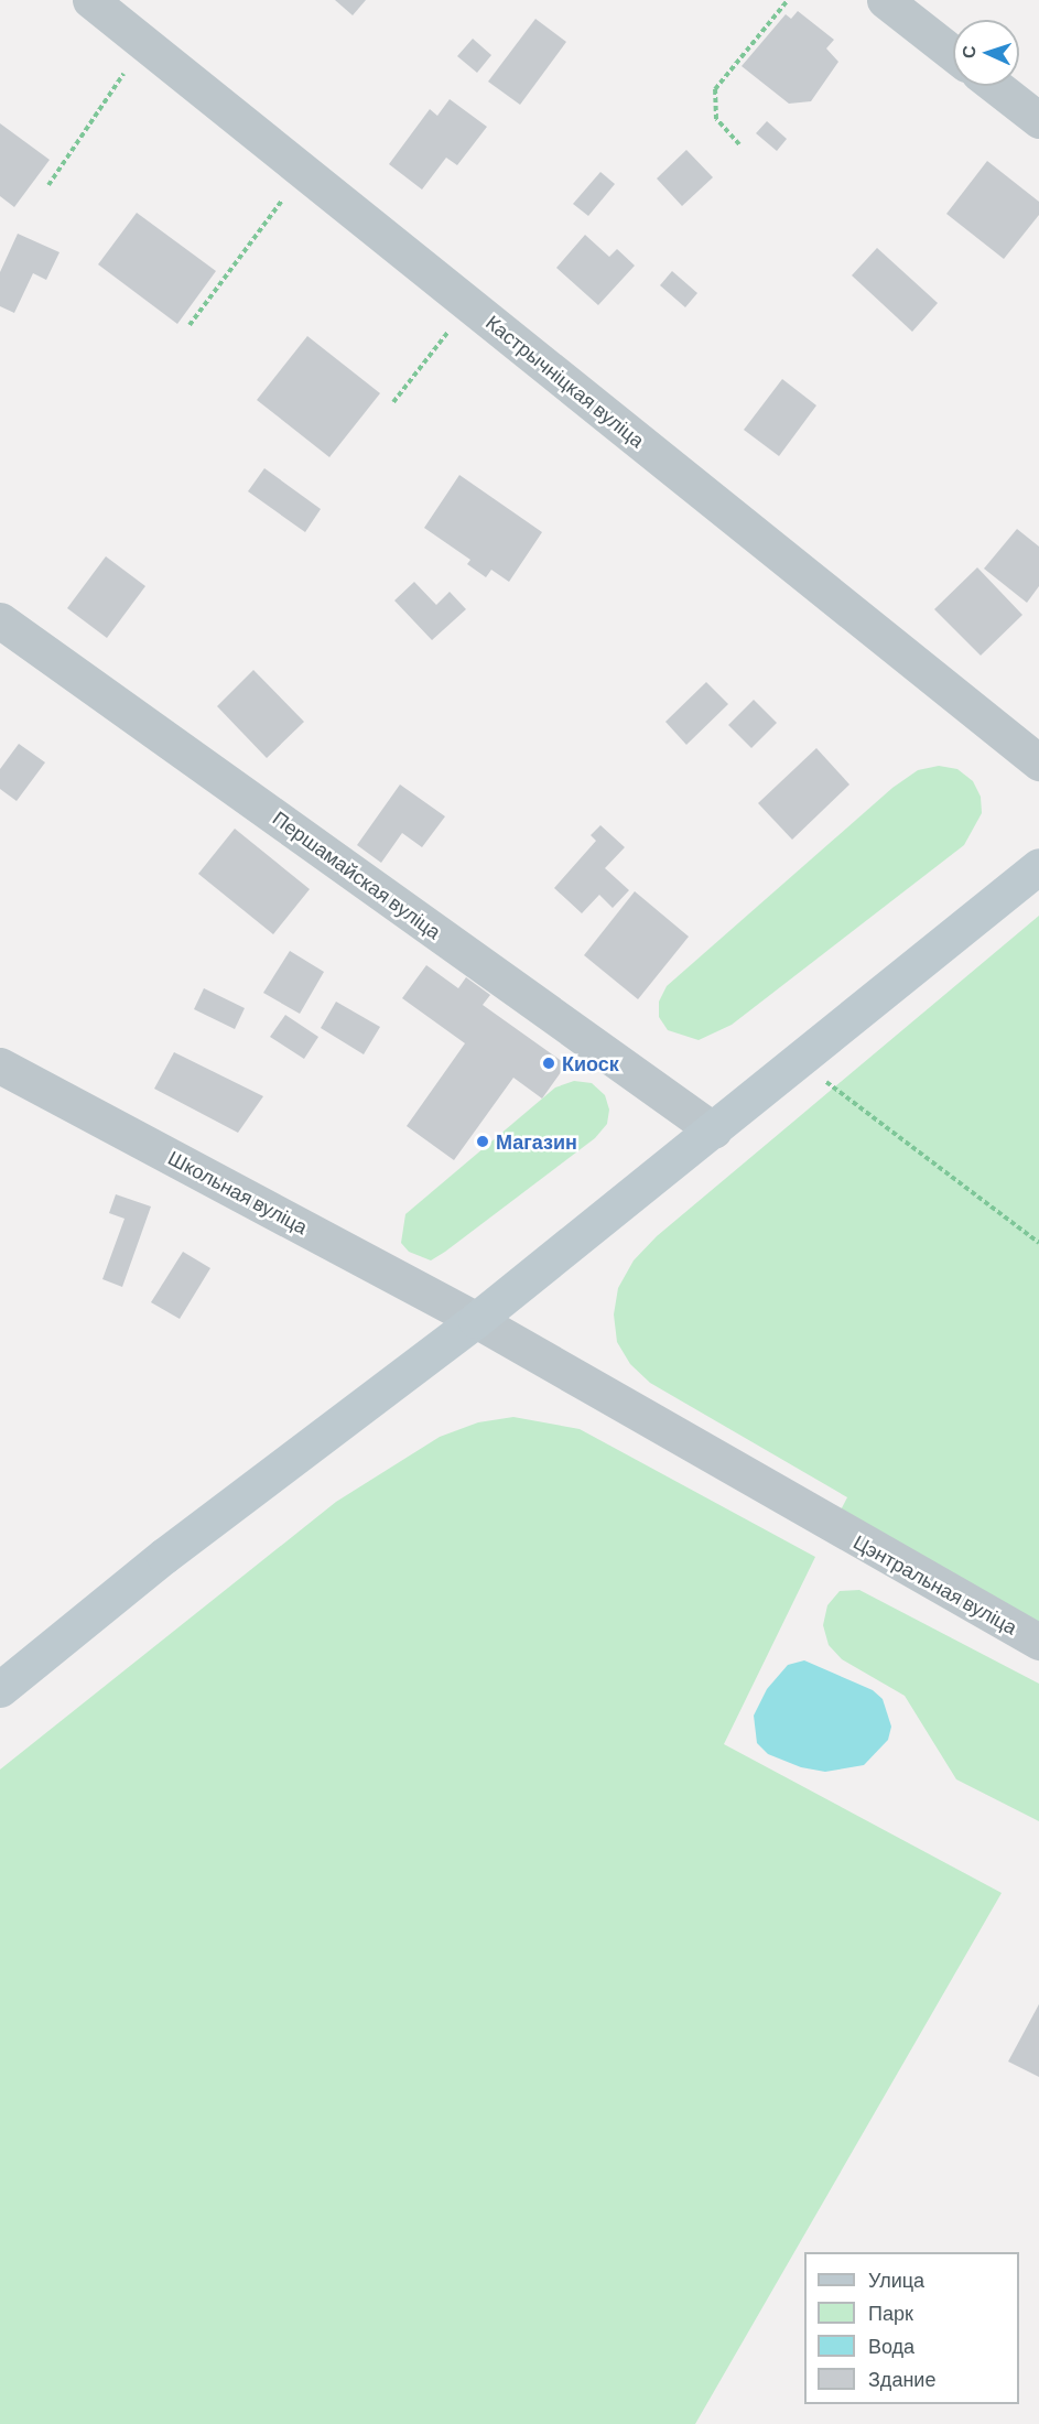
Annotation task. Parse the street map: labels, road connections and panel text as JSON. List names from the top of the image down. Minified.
{"streets":{"street":["Кастрычніцкая вуліца","Першамайская вуліца","Школьная вуліца","Цэнтральная вуліца"]},"crossings":[["Школьная вуліца","Цэнтральная вуліца"]],"places":["Киоск","Магазин"],"legend":["Улица","Парк","Вода","Здание"],"north":"left"}
